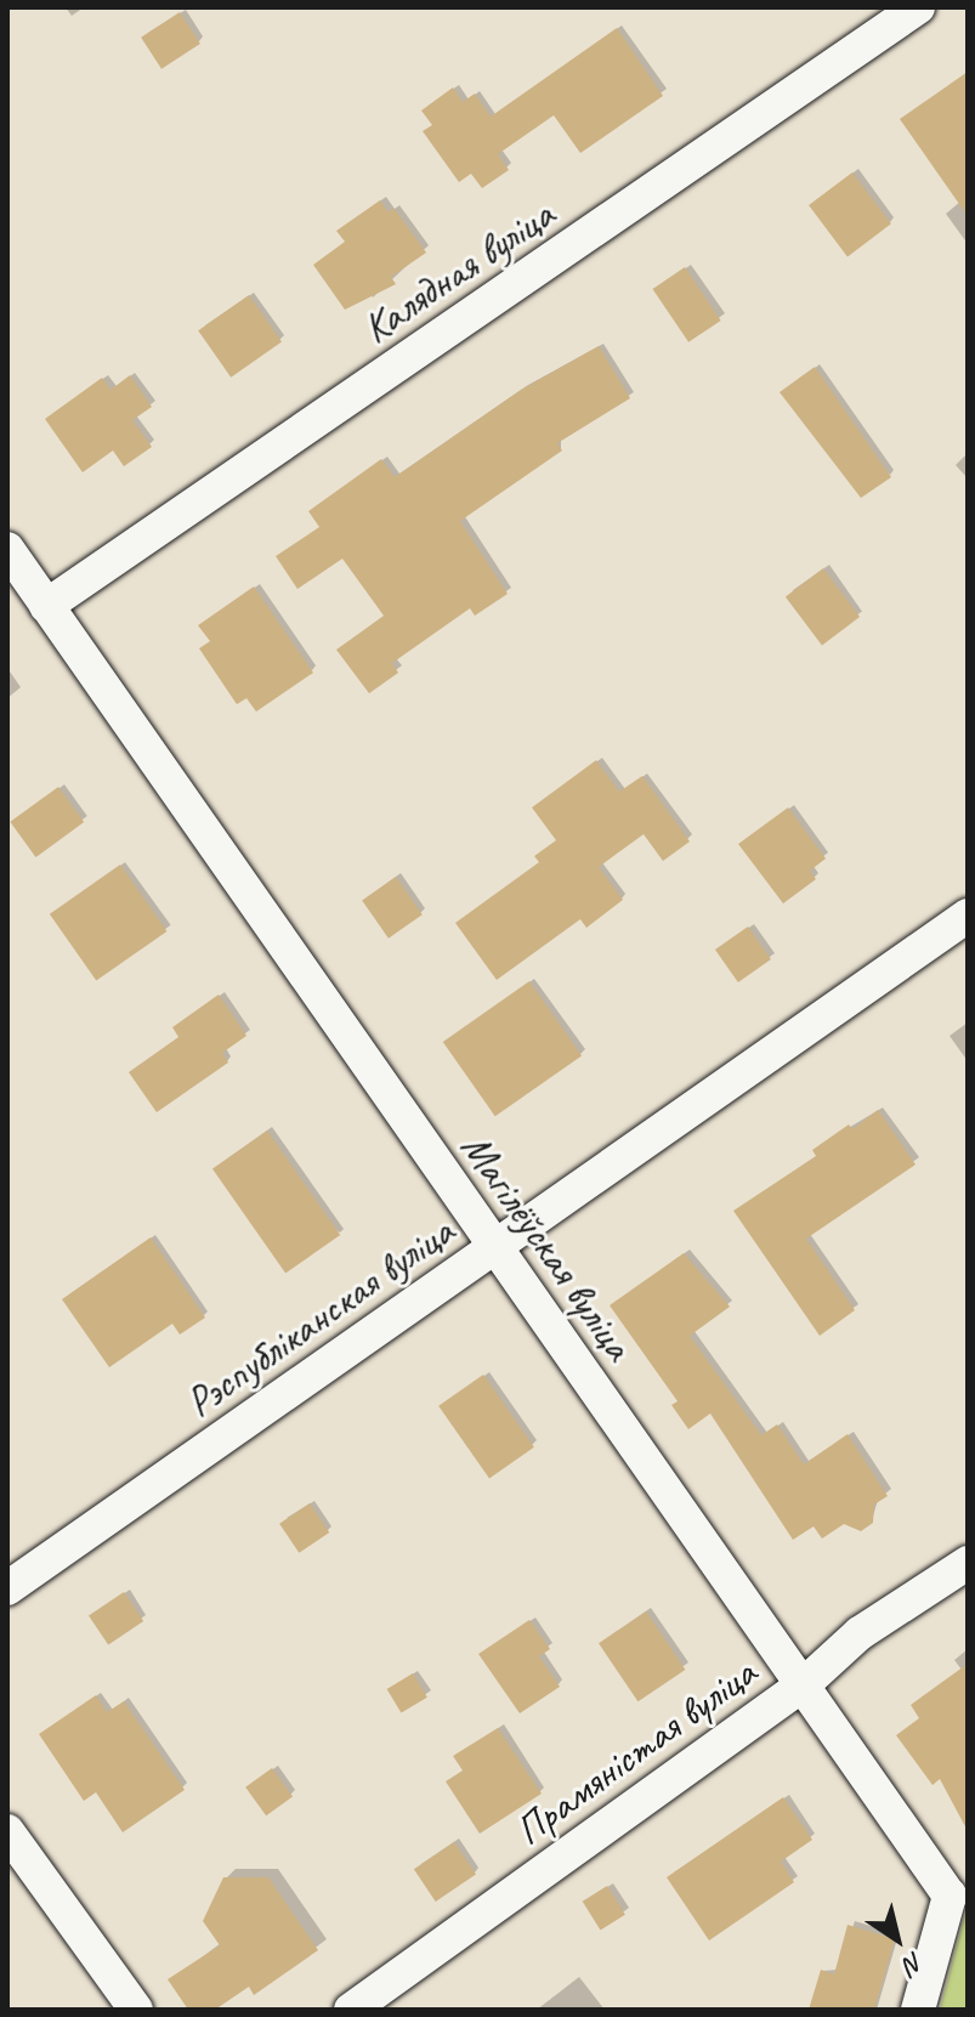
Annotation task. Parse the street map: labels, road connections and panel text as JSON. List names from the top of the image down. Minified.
{"streets":{"street":["Калядная вуліца","Магілёўская вуліца","Рэспубліканская вуліца","Прамяністая вуліца"]},"crossings":[["Калядная вуліца","Магілёўская вуліца"],["Магілёўская вуліца","Рэспубліканская вуліца"],["Магілёўская вуліца","Прамяністая вуліца"]],"north":"bottom right"}
